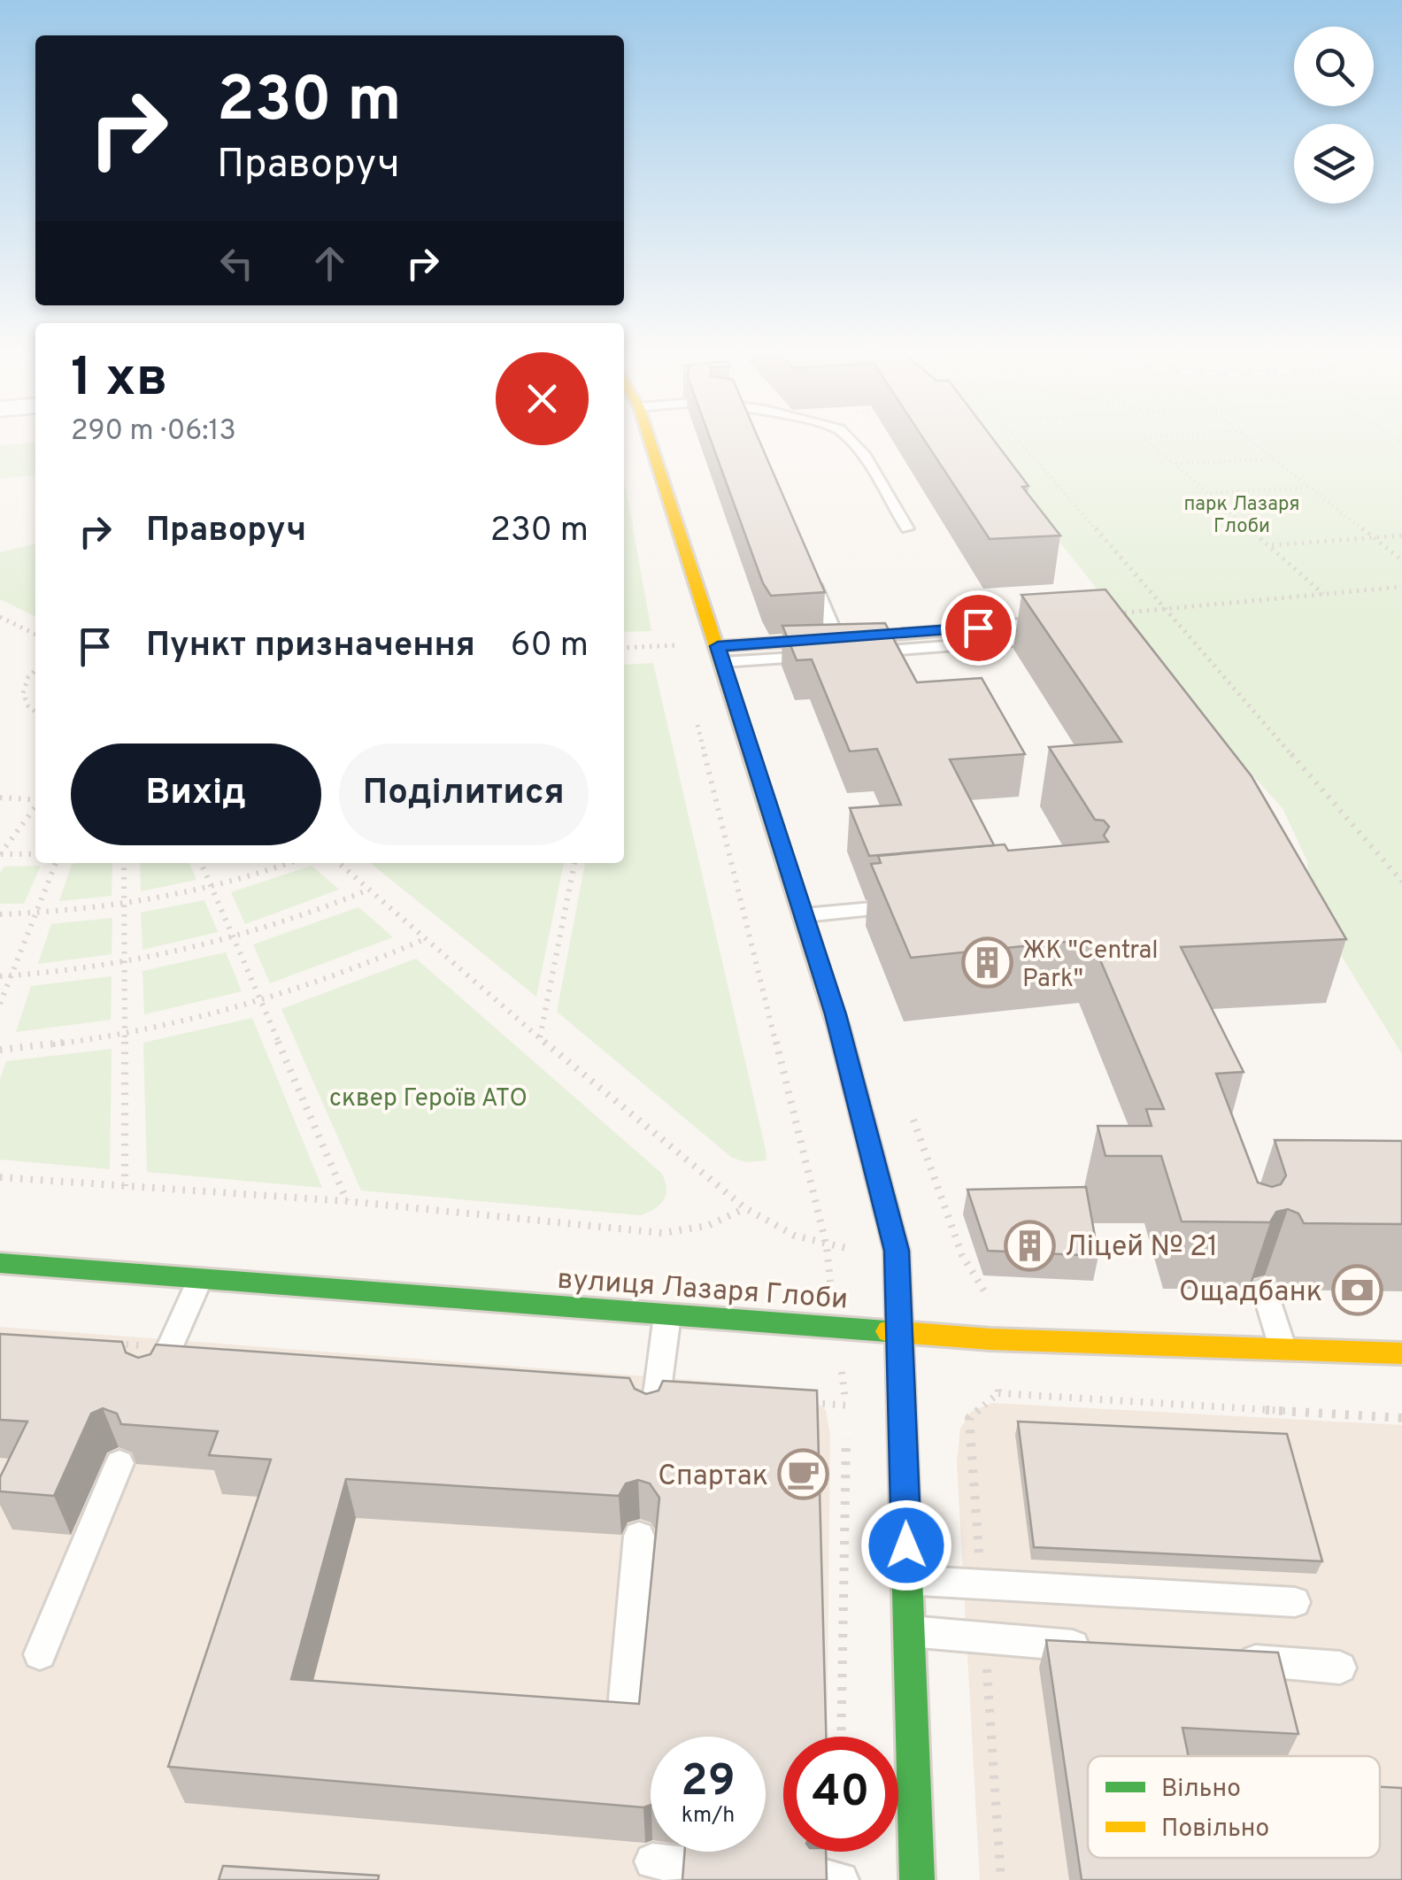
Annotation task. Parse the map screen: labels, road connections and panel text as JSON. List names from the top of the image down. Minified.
{"streets":{"street":["вулиця Лазаря Глоби"]},"parks":["парк Лазаря Глоби","сквер Героїв АТО"],"places":{"building":["ЖК \"Central Park\"","Ліцей № 21"],"bank":["Ощадбанк"],"cafe":["Спартак"]},"legend":["Вільно","Повільно"],"page":{"turn":["230 m","Праворуч"],"heading":["1 хв","290 m · 06:13"],"list":[{"name":"Праворуч","value":"230 m"},{"name":"Пункт призначення","value":"60 m"}],"buttons":["Вихід","Поділитися"],"speed":"29 km/h","limit":"40"}}
